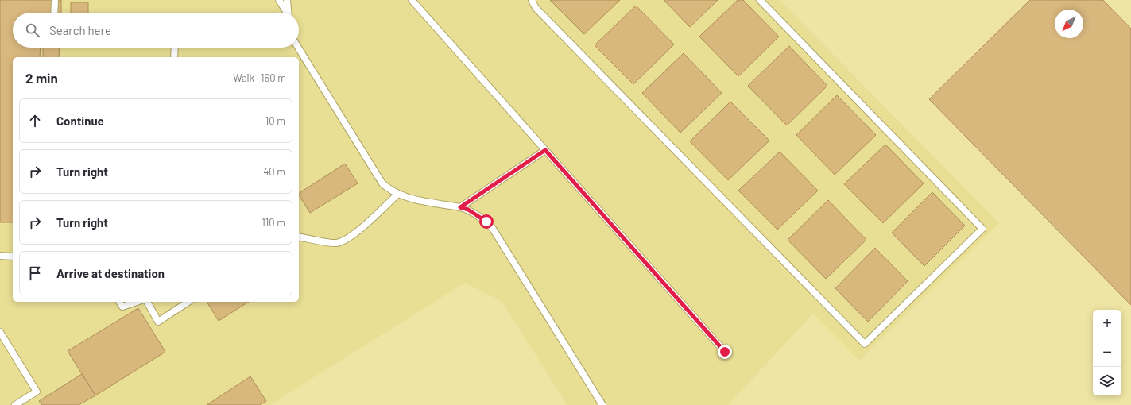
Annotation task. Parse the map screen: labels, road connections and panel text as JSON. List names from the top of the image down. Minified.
{"north":"bottom left","page":{"search":"Search here","heading":["2 min","Walk · 160 m"],"list":[["Continue","10 m"],["Turn right","40 m"],["Turn right","110 m"],"Arrive at destination"],"map_buttons":["+","−"]}}
